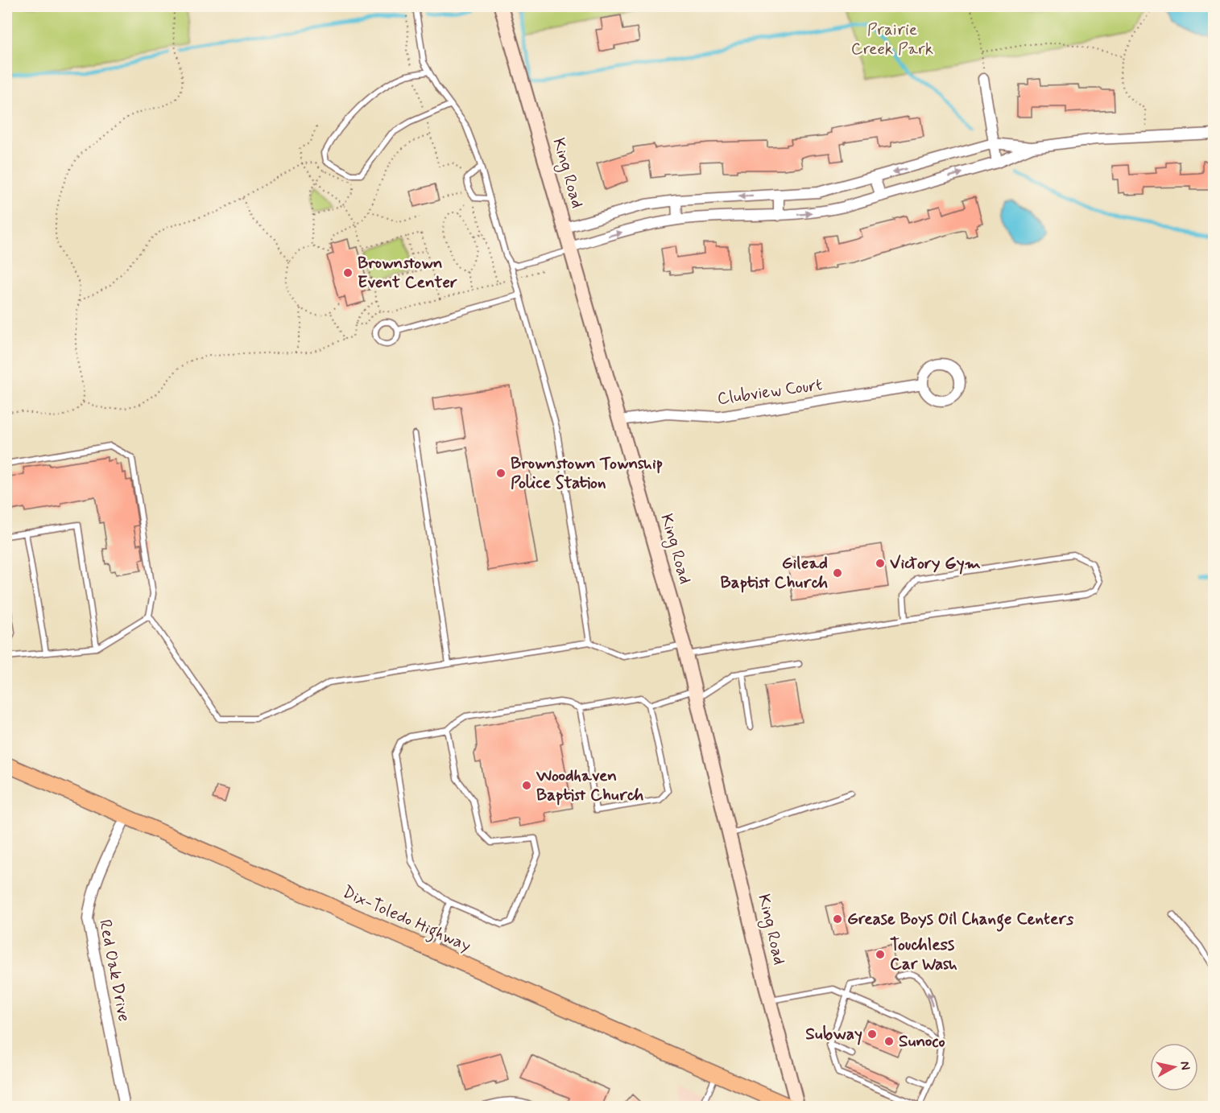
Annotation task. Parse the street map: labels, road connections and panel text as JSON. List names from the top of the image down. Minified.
{"streets":{"main road":["King Road","Dix-Toledo Highway"],"street":["Clubview Court","Red Oak Drive"]},"crossings":[["King Road","Clubview Court"],["Dix-Toledo Highway","Red Oak Drive"]],"parks":["Prairie Creek Park"],"places":["Brownstown Event Center","Brownstown Township Police Station","Victory Gym","Gilead Baptist Church","Woodhaven Baptist Church","Grease Boys Oil Change Centers","Touchless Car Wash","Subway","Sunoco"],"north":"right"}
